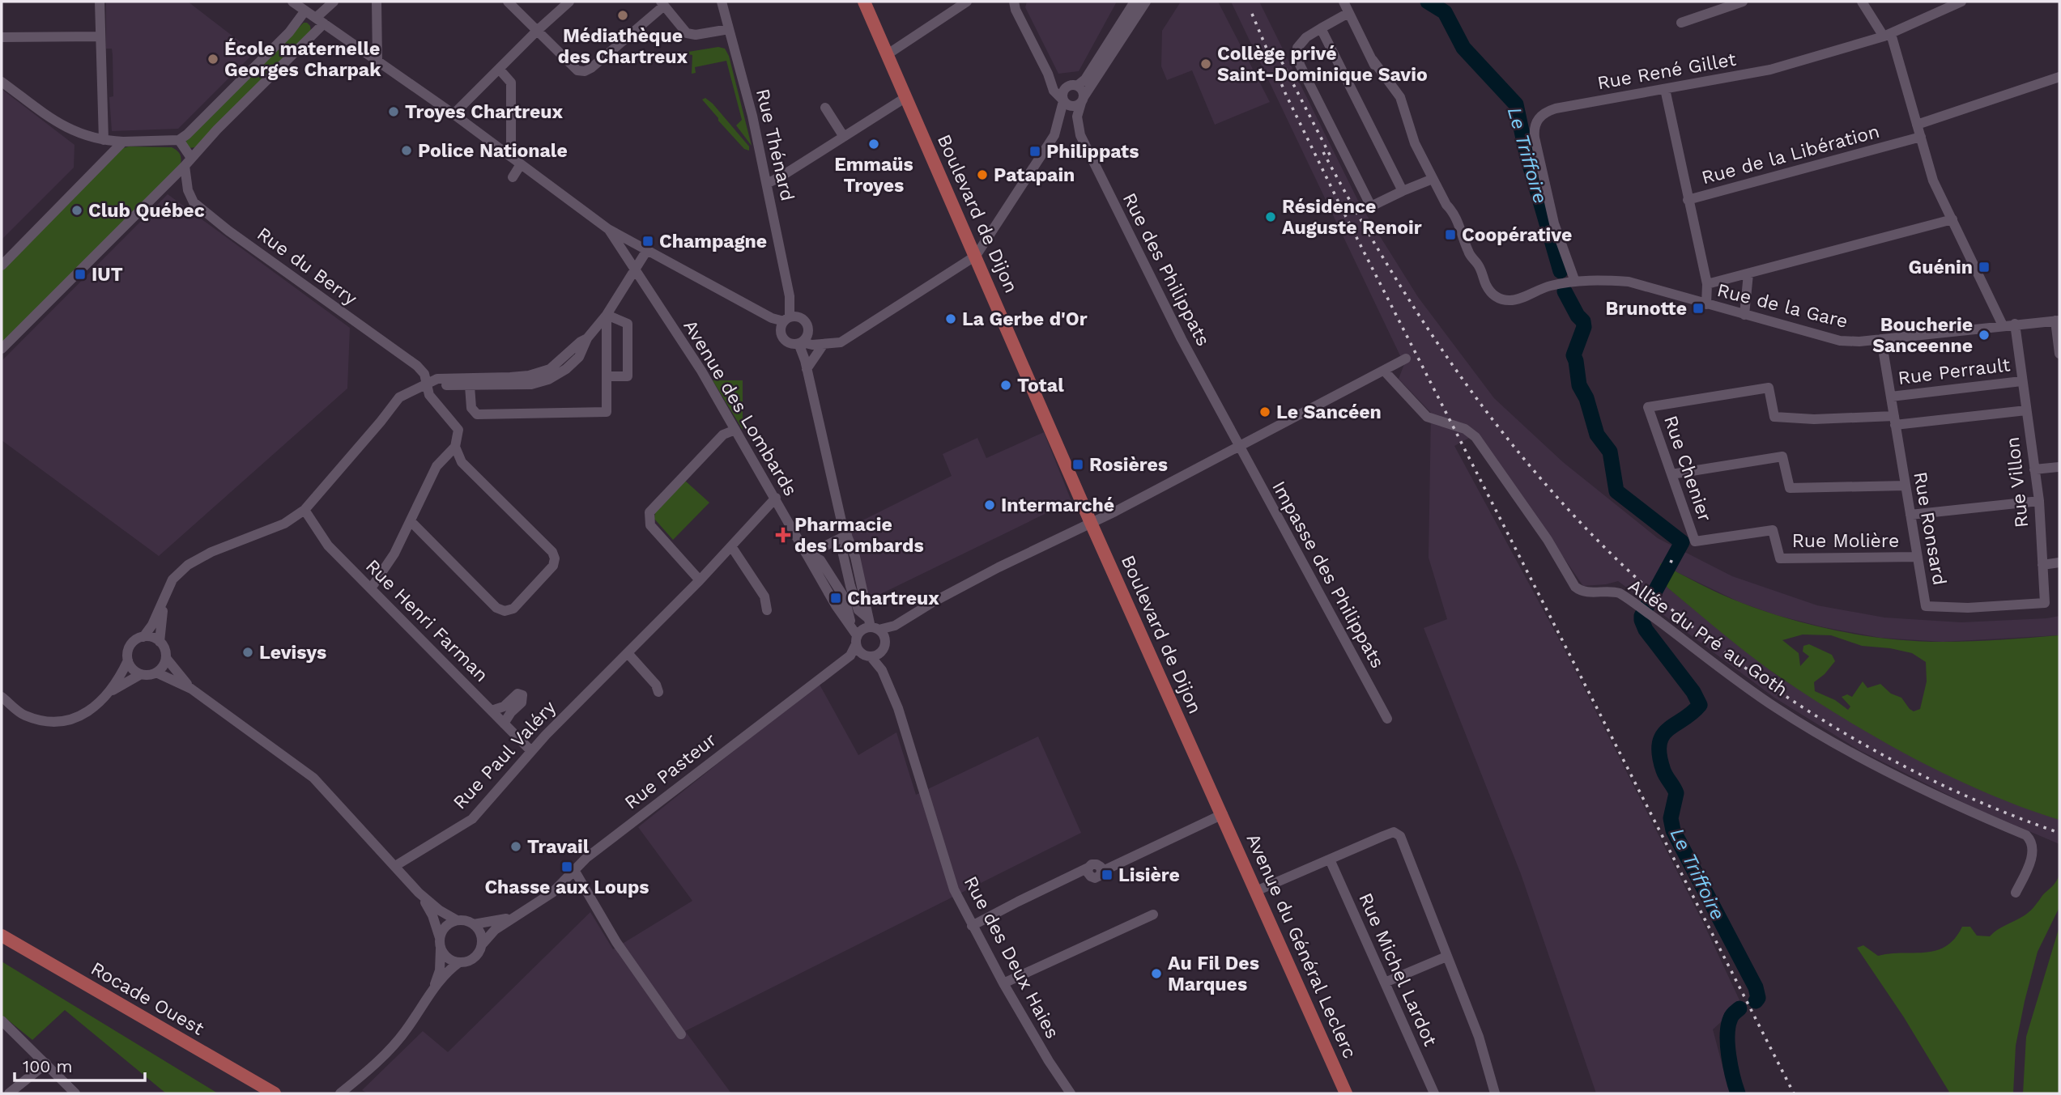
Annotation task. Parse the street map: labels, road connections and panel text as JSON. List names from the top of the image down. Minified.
{"streets":{"main road":["Boulevard de Dijon","Avenue du Général Leclerc","Rocade Ouest"],"street":["Rue René Gillet","Rue Thénard","Rue de la Libération","Rue du Berry","Rue des Philippats","Rue de la Gare","Rue Perrault","Avenue des Lombards","Rue Chenier","Rue Villon","Rue Ronsard","Rue Molière","Impasse des Philippats","Rue Henri Farman","Allée du Pré au Goth","Rue Paul Valéry","Rue Pasteur","Rue des Deux Haies","Rue Michel Lardot"]},"crossings":[["Rue René Gillet","Rue de la Gare"],["Rue Thénard","Avenue des Lombards"],["Rue de la Libération","Rue de la Gare"],["Boulevard de Dijon","Avenue du Général Leclerc"],["Rue des Philippats","Impasse des Philippats"],["Rue de la Gare","Rue Villon"],["Rue de la Gare","Rue Ronsard"],["Rue Perrault","Rue Villon"],["Rue Perrault","Rue Ronsard"],["Avenue des Lombards","Rue Paul Valéry"],["Avenue des Lombards","Rue Pasteur"],["Avenue des Lombards","Rue des Deux Haies"],["Rue Chenier","Rue Ronsard"],["Rue Chenier","Rue Molière"],["Rue Villon","Rue Ronsard"],["Rue Ronsard","Rue Molière"],["Rue Henri Farman","Rue Paul Valéry"],["Rue Pasteur","Rue des Deux Haies"]],"water":["Le Triffoire"],"places":{"other":["Médiathèque des Chartreux","École maternelle Georges Charpak","Collège privé Saint-Dominique Savio","Troyes Chartreux","Emmaüs Troyes","Police Nationale","Patapain","Club Québec","Résidence Auguste Renoir","La Gerbe d'Or","Boucherie Sanceenne","Total","Le Sancéen","Intermarché","Levisys","Travail","Au Fil Des Marques"],"transit":["Philippats","Coopérative","Champagne","Guénin","IUT","Brunotte","Rosières","Chartreux","Chasse aux Loups","Lisière"],"health":["Pharmacie des Lombards"]},"scale_bar":"100 m"}
